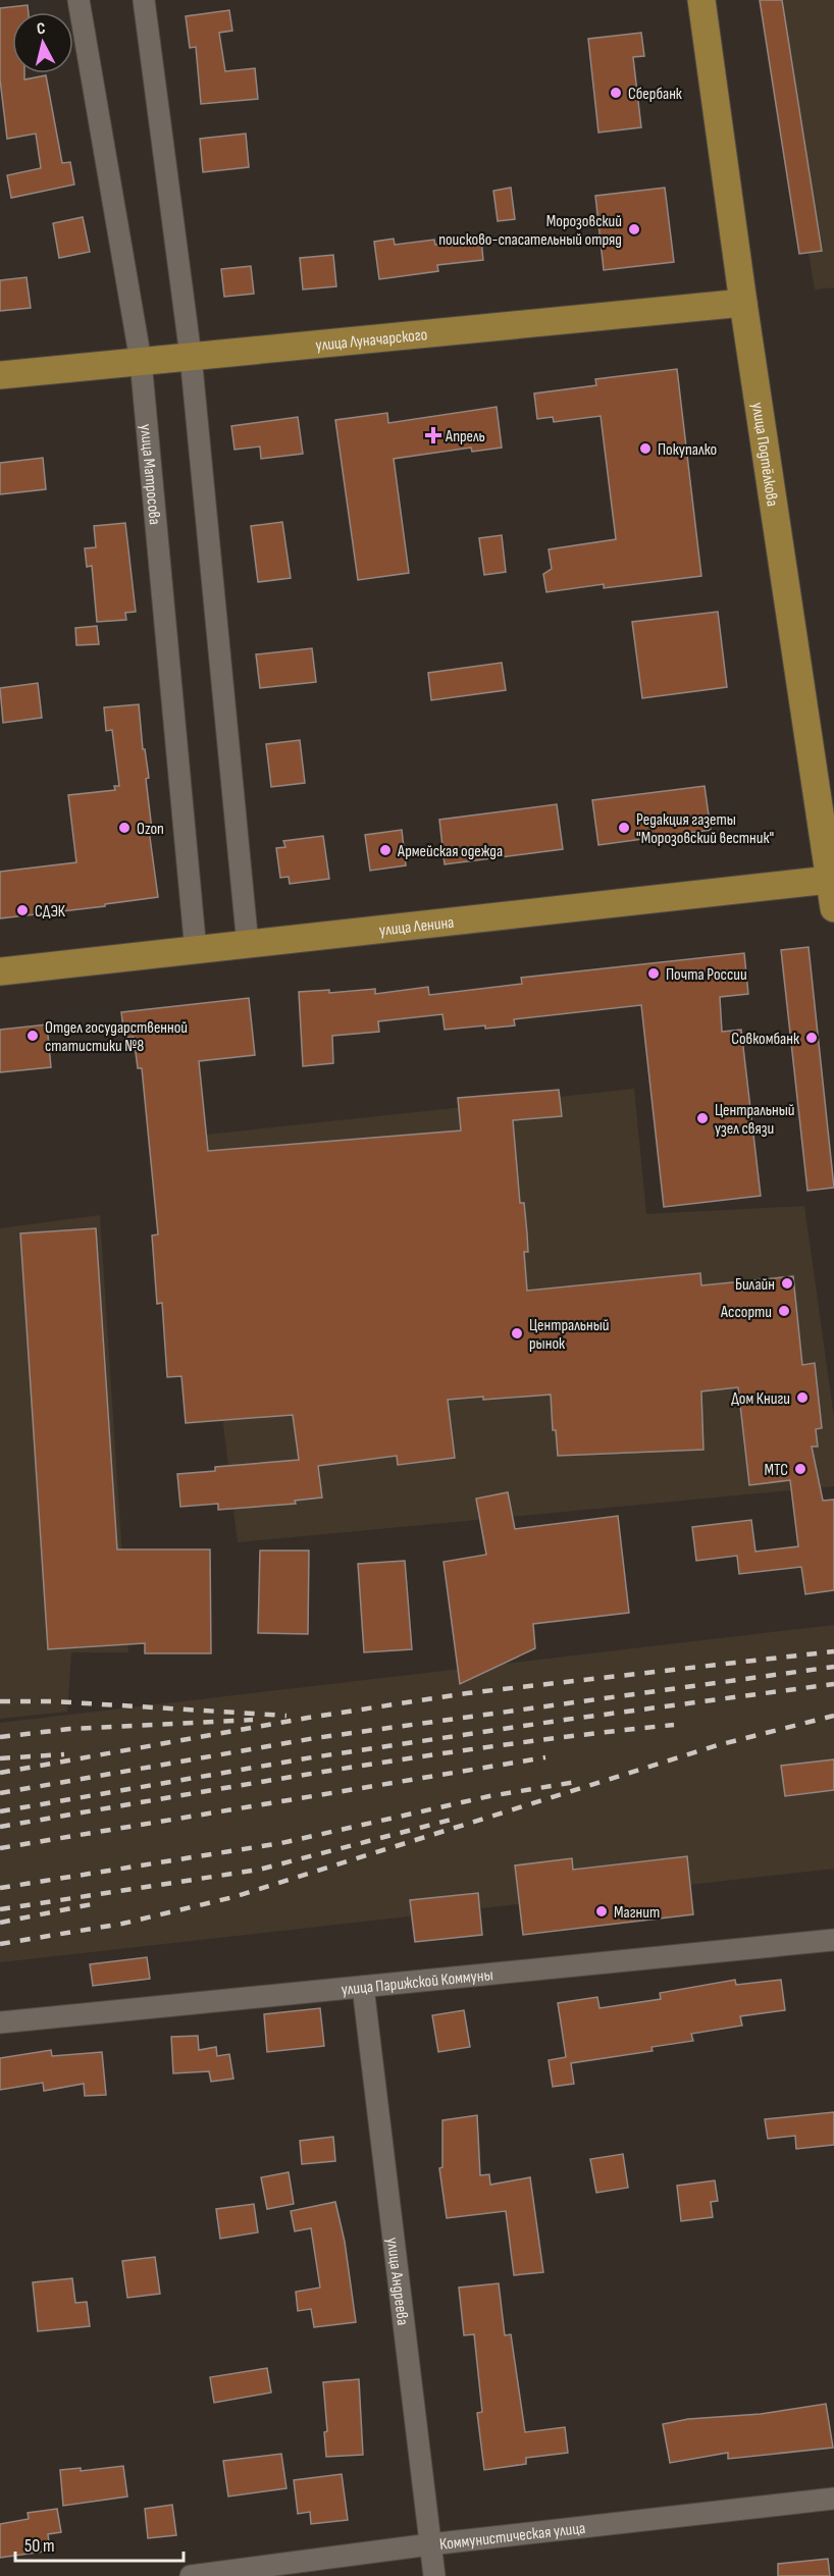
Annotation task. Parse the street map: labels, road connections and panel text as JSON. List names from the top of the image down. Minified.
{"streets":{"main road":["улица Луначарского","улица Подтёлкова","улица Ленина"],"street":["улица Матросова","улица Парижской Коммуны","улица Андреева","Коммунистическая улица"]},"crossings":[["улица Луначарского","улица Подтёлкова"],["улица Луначарского","улица Матросова"],["улица Подтёлкова","улица Ленина"],["улица Матросова","улица Ленина"],["улица Парижской Коммуны","улица Андреева"],["улица Андреева","Коммунистическая улица"]],"places":{"other":["Сбербанк","Морозовский поисково-спасательный отряд","Покупалко","Ozon","Редакция газеты \"Морозовский вестник\"","Армейская одежда","СДЭК","Почта России","Отдел государственной статистики №8","Совкомбанк","Центральный узел связи","Билайн","Ассорти","Центральный рынок","Дом Книги","МТС","Магнит"],"health":["Апрель"]},"scale_bar":"50 m","north":"top"}
